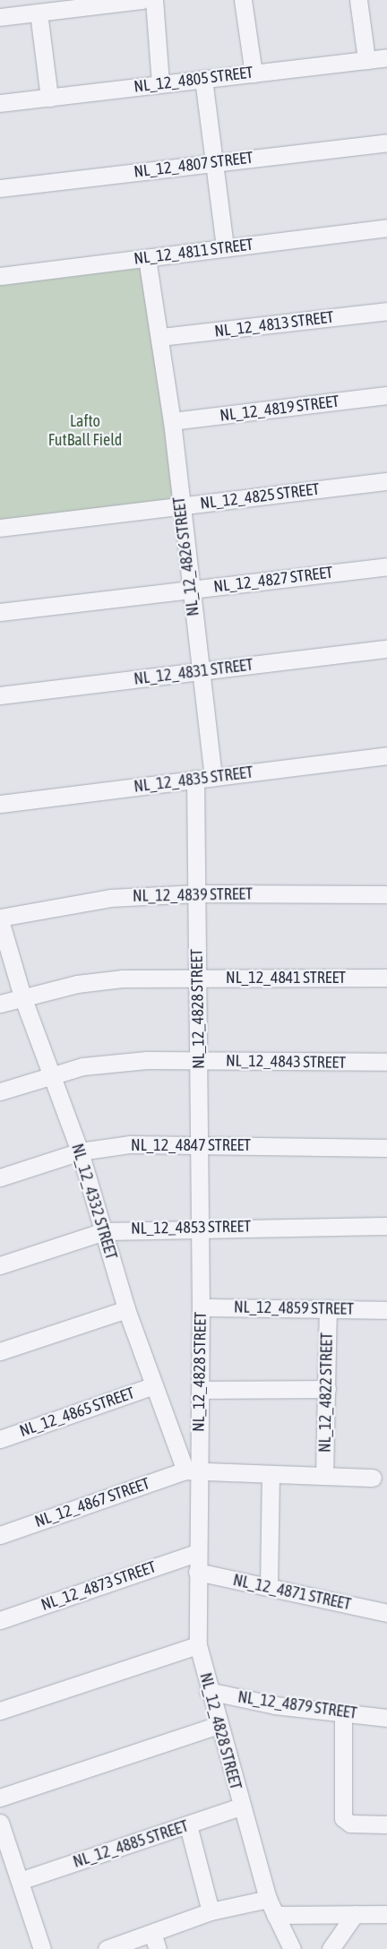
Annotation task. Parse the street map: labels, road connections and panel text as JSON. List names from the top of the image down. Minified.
{"streets":{"street":["NL_12_4805 STREET","NL_12_4807 STREET","NL_12_4811 STREET","NL_12_4813 STREET","NL_12_4819 STREET","NL_12_4825 STREET","NL_12_4826 STREET","NL_12_4827 STREET","NL_12_4831 STREET","NL_12_4835 STREET","NL_12_4839 STREET","NL_12_4841 STREET","NL_12_4828 STREET","NL_12_4843 STREET","NL_12_4847 STREET","NL_12_4332 STREET","NL_12_4853 STREET","NL_12_4859 STREET","NL_12_4822 STREET","NL_12_4865 STREET","NL_12_4867 STREET","NL_12_4873 STREET","NL_12_4871 STREET","NL_12_4879 STREET","NL_12_4885 STREET"]},"crossings":[["NL_12_4811 STREET","NL_12_4826 STREET"],["NL_12_4813 STREET","NL_12_4826 STREET"],["NL_12_4819 STREET","NL_12_4826 STREET"],["NL_12_4825 STREET","NL_12_4826 STREET"],["NL_12_4826 STREET","NL_12_4827 STREET"],["NL_12_4826 STREET","NL_12_4831 STREET"],["NL_12_4826 STREET","NL_12_4835 STREET"],["NL_12_4835 STREET","NL_12_4828 STREET"],["NL_12_4839 STREET","NL_12_4828 STREET"],["NL_12_4839 STREET","NL_12_4332 STREET"],["NL_12_4841 STREET","NL_12_4828 STREET"],["NL_12_4841 STREET","NL_12_4332 STREET"],["NL_12_4828 STREET","NL_12_4843 STREET"],["NL_12_4828 STREET","NL_12_4847 STREET"],["NL_12_4828 STREET","NL_12_4332 STREET"],["NL_12_4828 STREET","NL_12_4853 STREET"],["NL_12_4828 STREET","NL_12_4859 STREET"],["NL_12_4828 STREET","NL_12_4867 STREET"],["NL_12_4828 STREET","NL_12_4873 STREET"],["NL_12_4828 STREET","NL_12_4871 STREET"],["NL_12_4828 STREET","NL_12_4879 STREET"],["NL_12_4828 STREET","NL_12_4885 STREET"],["NL_12_4843 STREET","NL_12_4332 STREET"],["NL_12_4847 STREET","NL_12_4332 STREET"],["NL_12_4332 STREET","NL_12_4853 STREET"],["NL_12_4332 STREET","NL_12_4865 STREET"],["NL_12_4332 STREET","NL_12_4867 STREET"],["NL_12_4859 STREET","NL_12_4822 STREET"],["NL_12_4822 STREET","NL_12_4867 STREET"]],"parks":["Lafto FutBall Field"]}
